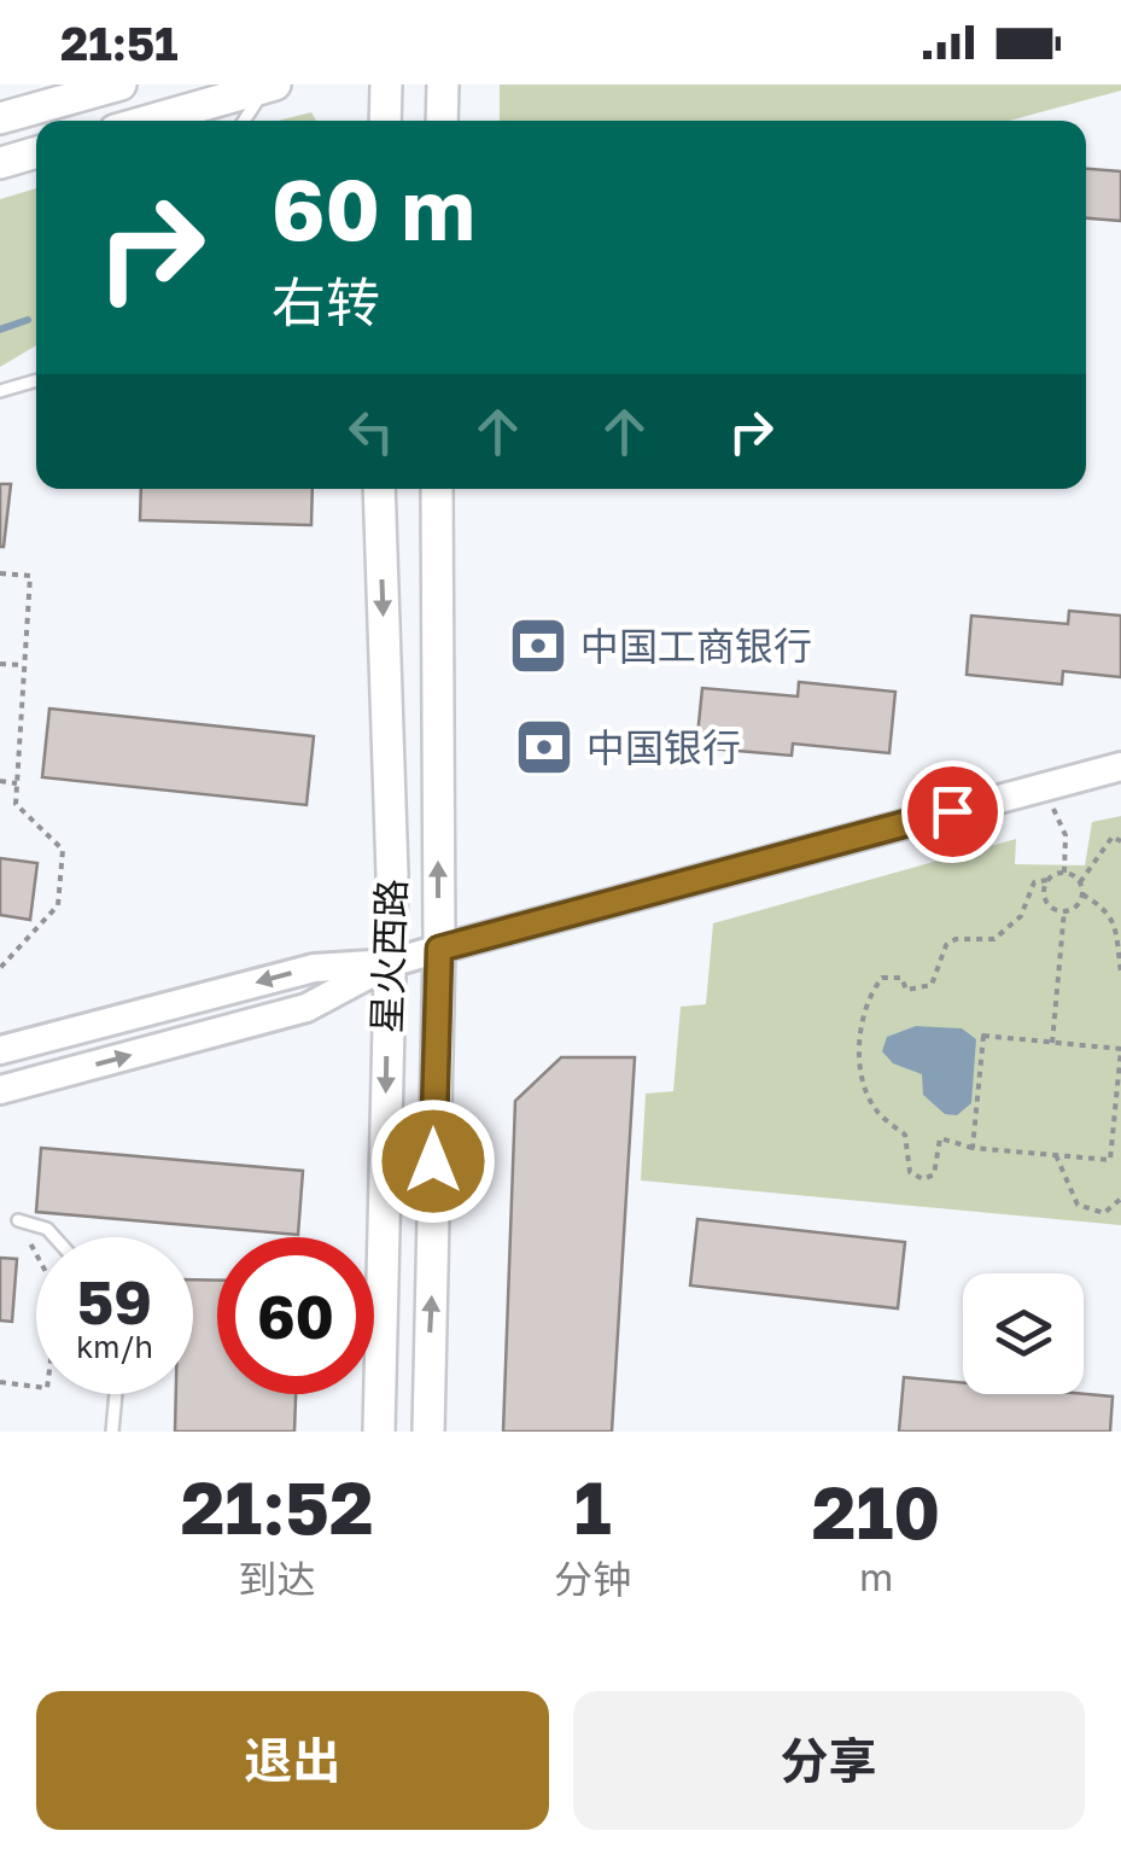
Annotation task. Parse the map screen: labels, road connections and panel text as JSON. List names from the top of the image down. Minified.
{"streets":{"main road":["星火西路"]},"places":{"bank":["中国工商银行","中国银行"]},"page":{"status":"21:51","turn":["60 m","右转"],"speed":"59 km/h","limit":"60","eta":["21:52","到达","1","分钟","210","m"],"buttons":["退出","分享"]}}
